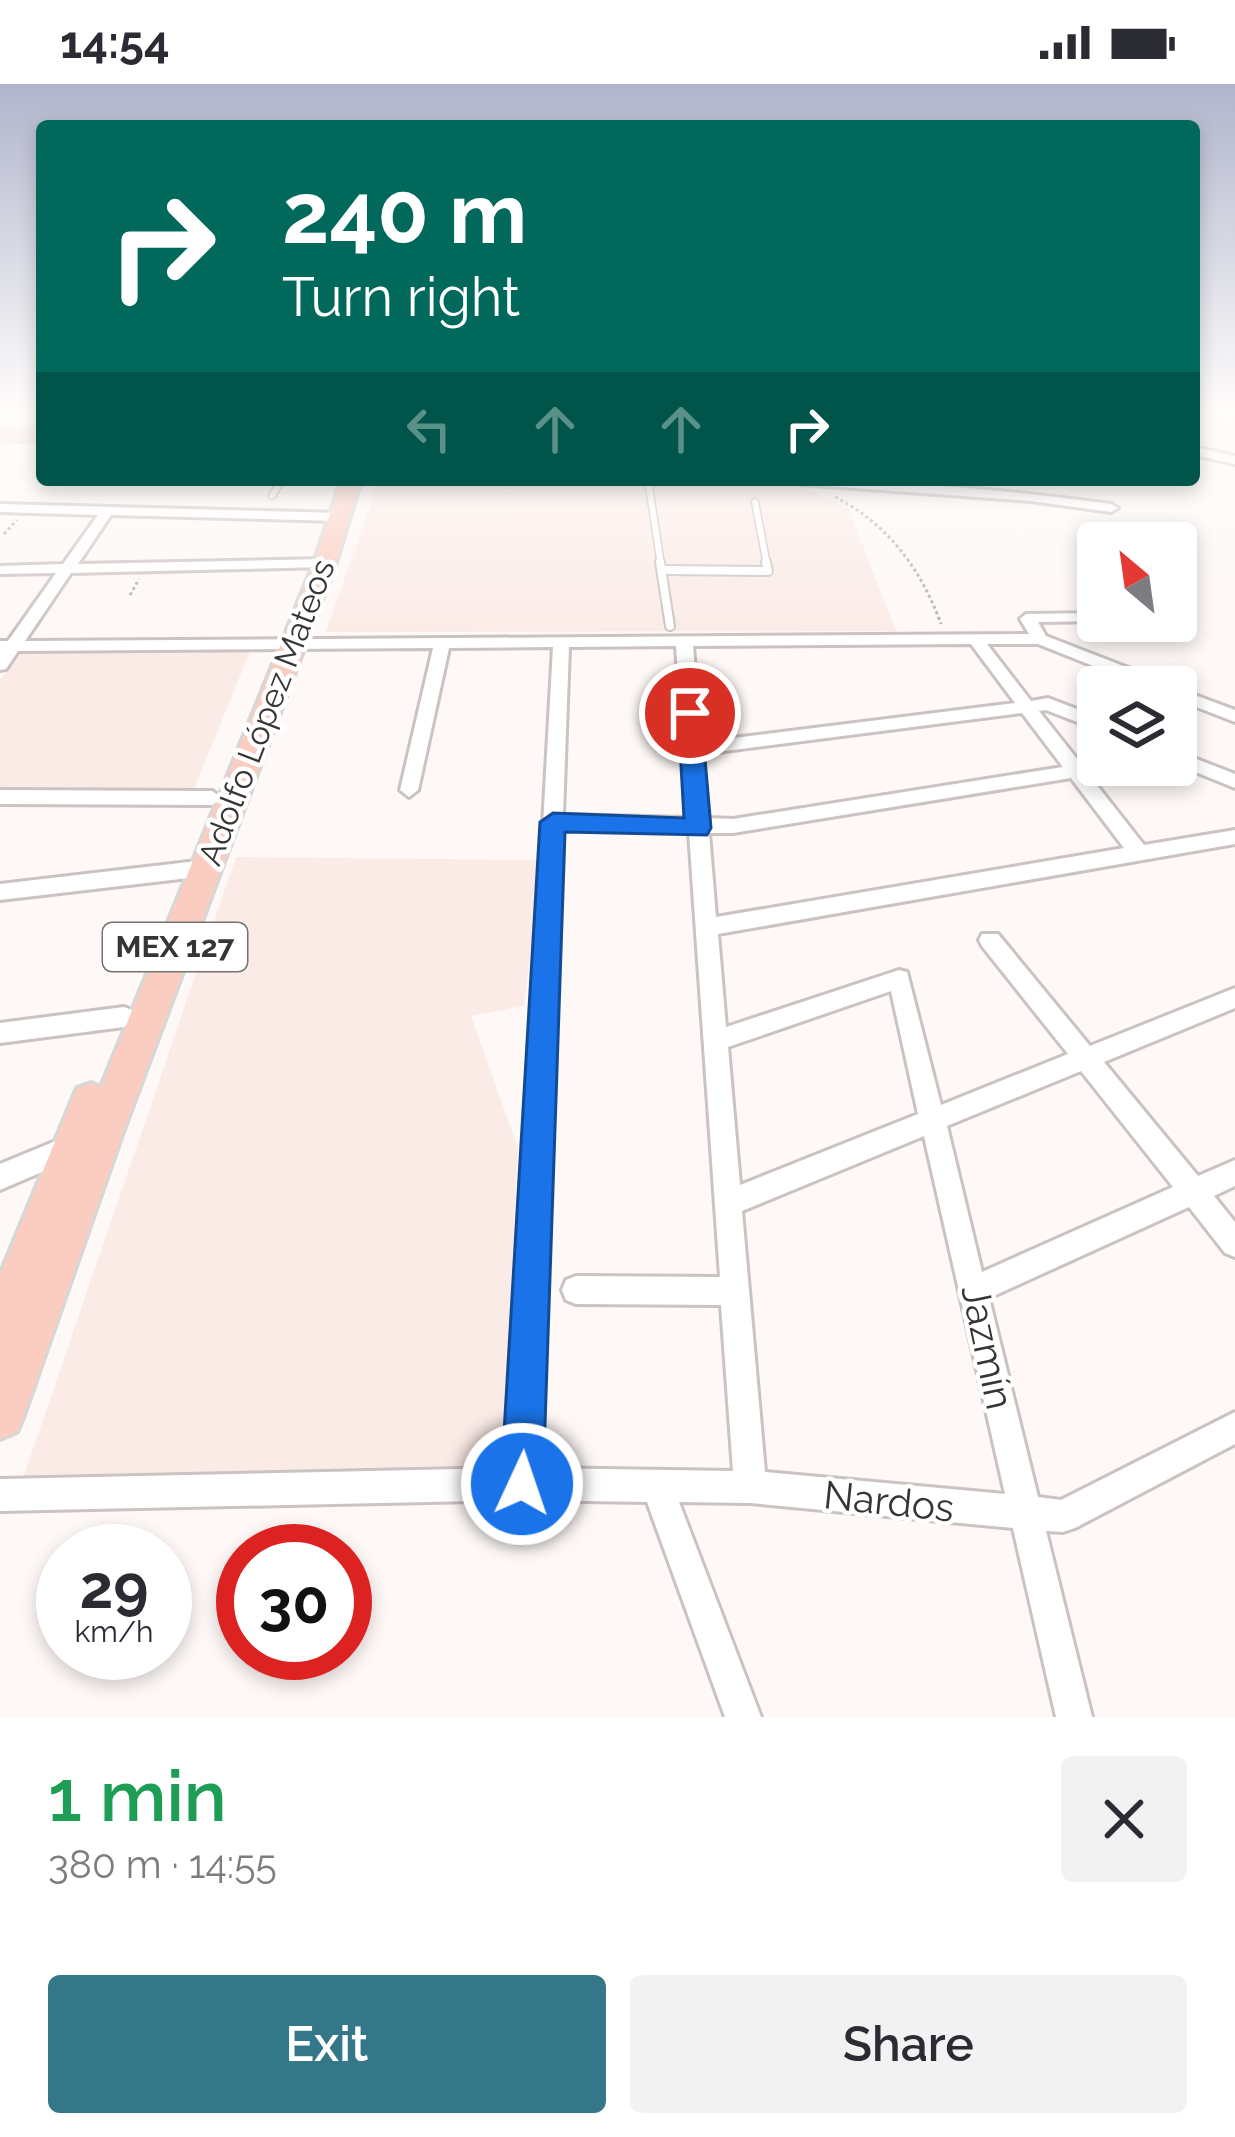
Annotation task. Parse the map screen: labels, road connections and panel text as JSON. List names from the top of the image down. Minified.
{"streets":{"main road":["Adolfo López Mateos","MEX 127"],"street":["Jazmín","Nardos"]},"crossings":[["Jazmín","Nardos"]],"north":"top left","page":{"status":"14:54","turn":["240 m","Turn right"],"speed":"29 km/h","limit":"30","heading":["1 min","380 m · 14:55"],"buttons":["Exit","Share"]}}
